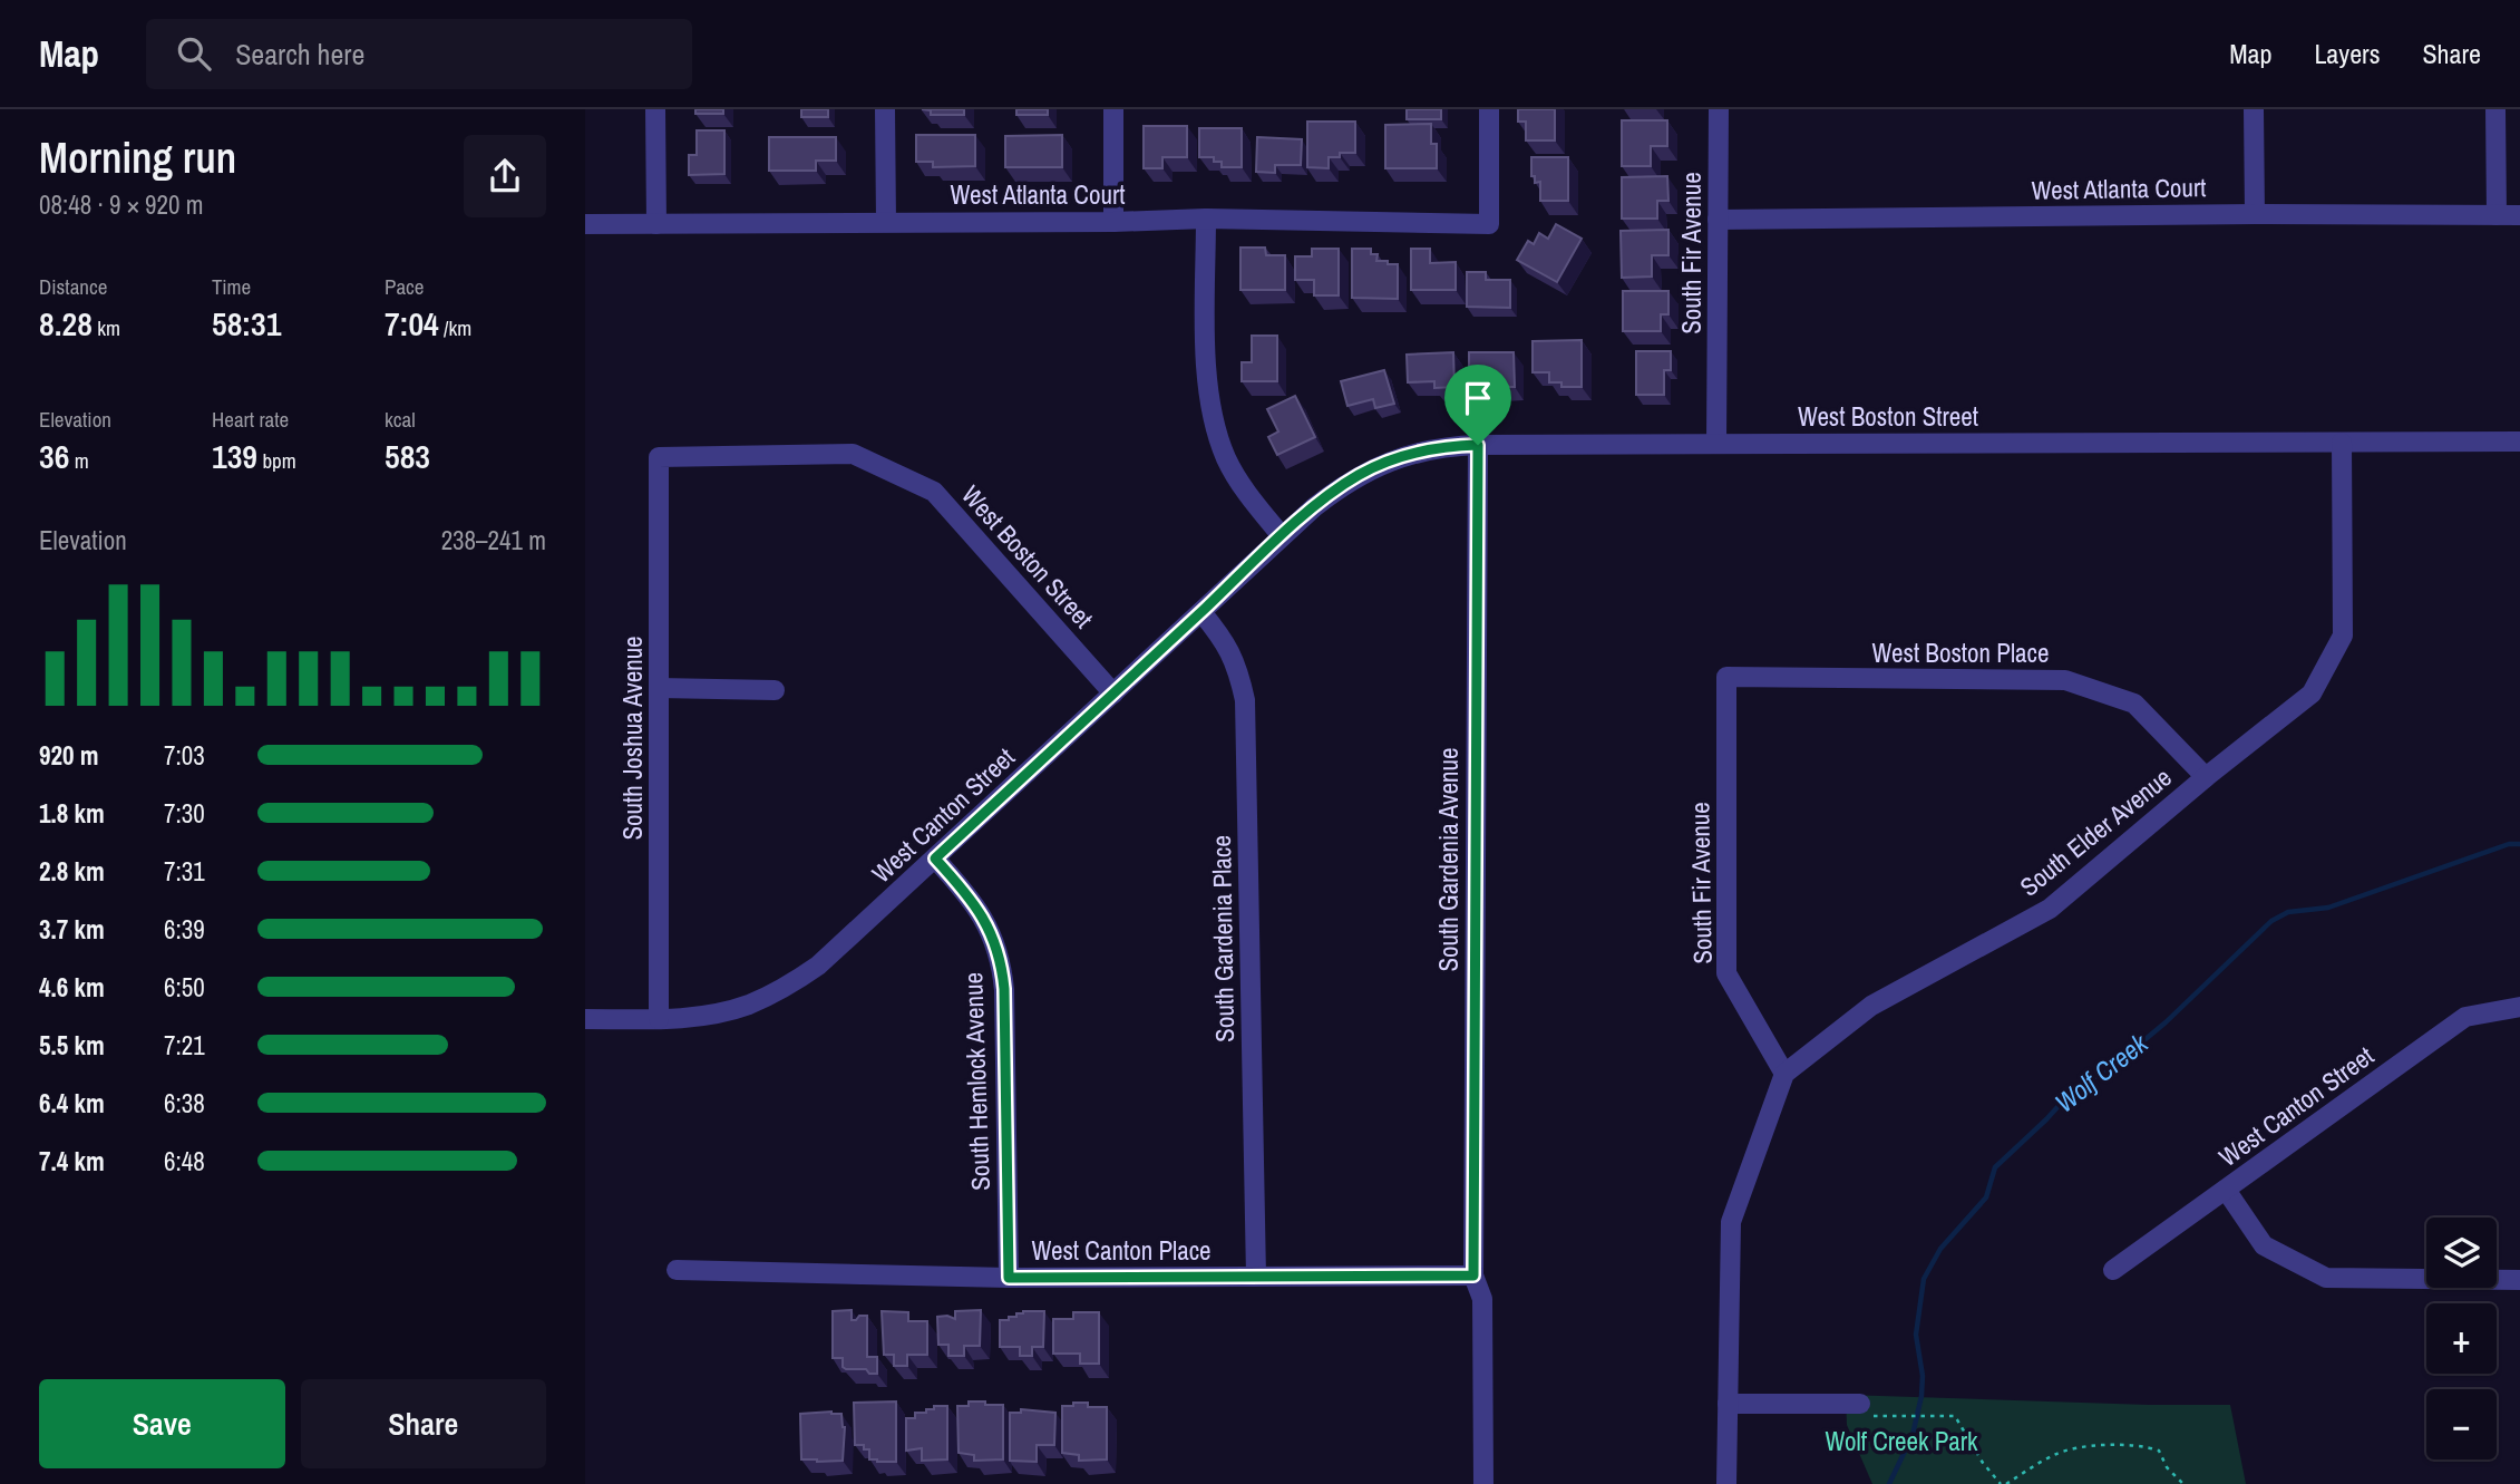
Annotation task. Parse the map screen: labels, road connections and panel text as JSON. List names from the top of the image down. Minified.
{"streets":{"street":["West Atlanta Court","South Fir Avenue","West Boston Street","West Boston Place","South Joshua Avenue","West Canton Street","South Elder Avenue","South Gardenia Avenue","South Gardenia Place","South Hemlock Avenue","West Canton Place"]},"crossings":[["West Atlanta Court","South Fir Avenue"],["South Fir Avenue","West Boston Street"],["South Fir Avenue","West Boston Place"],["South Fir Avenue","South Elder Avenue"],["West Boston Street","South Joshua Avenue"],["West Boston Street","West Canton Street"],["West Boston Street","South Elder Avenue"],["West Boston Street","South Gardenia Avenue"],["West Boston Place","South Elder Avenue"],["South Joshua Avenue","West Canton Street"],["West Canton Street","South Gardenia Place"],["West Canton Street","South Hemlock Avenue"],["South Gardenia Avenue","West Canton Place"],["South Gardenia Place","West Canton Place"],["South Hemlock Avenue","West Canton Place"]],"water":["Wolf Creek"],"parks":["Wolf Creek Park"],"page":{"header":"Map","search":"Search here","nav":["Map","Layers","Share"],"heading":["Morning run","08:48 · 9 × 920 m"],"stats":[["Distance","8.28 km"],["Time","58:31"],["Pace","7:04 /km"],["Elevation","36 m"],["Heart rate","139 bpm"],["kcal","583"]],"chart":["Elevation","238–241 m"],"list":[{"name":"920 m","note":"7:03"},{"name":"1.8 km","note":"7:30"},{"name":"2.8 km","note":"7:31"},{"name":"3.7 km","note":"6:39"},{"name":"4.6 km","note":"6:50"},{"name":"5.5 km","note":"7:21"},{"name":"6.4 km","note":"6:38"},{"name":"7.4 km","note":"6:48"}],"map_buttons":["+","−"],"buttons":["Save","Share"]}}
